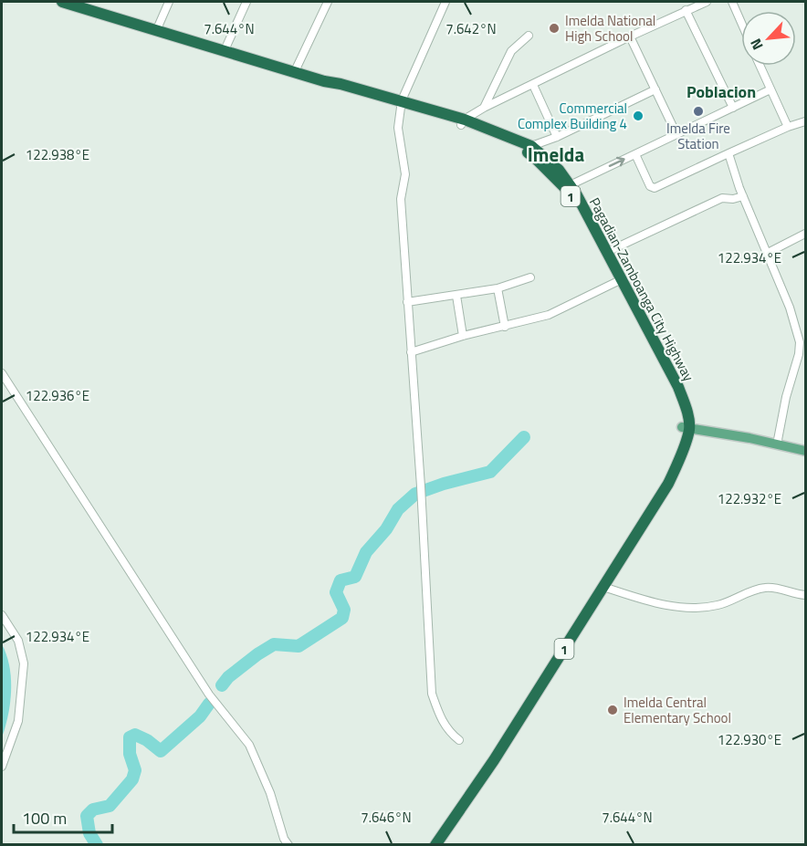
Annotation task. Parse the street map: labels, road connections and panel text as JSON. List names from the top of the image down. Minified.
{"streets":{"highway":["1","Pagadian-Zamboanga City Highway"]},"districts":["Poblacion","Imelda"],"places":["Imelda National High School","Imelda Fire Station","Commercial Complex Building 4","Imelda Central Elementary School"],"scale_bar":"100 m","north":"bottom left","coordinates":["7.644°N","7.642°N","122.938°E","122.934°E","122.936°E","122.932°E","122.930°E","7.646°N"]}
